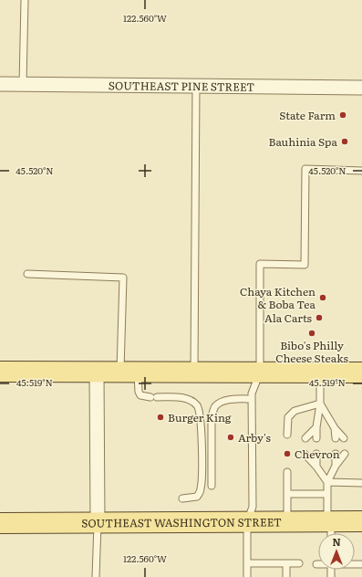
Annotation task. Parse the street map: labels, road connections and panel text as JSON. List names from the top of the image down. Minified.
{"streets":{"main road":["SOUTHEAST WASHINGTON STREET"],"street":["SOUTHEAST PINE STREET"]},"places":["State Farm","Bauhinia Spa","Chaya Kitchen & Boba Tea","Ala Carts","Bibo's Philly Cheese Steaks","Burger King","Arby's","Chevron"],"north":"top","coordinates":["122.560°W","45.520°N","45.519°N"]}
